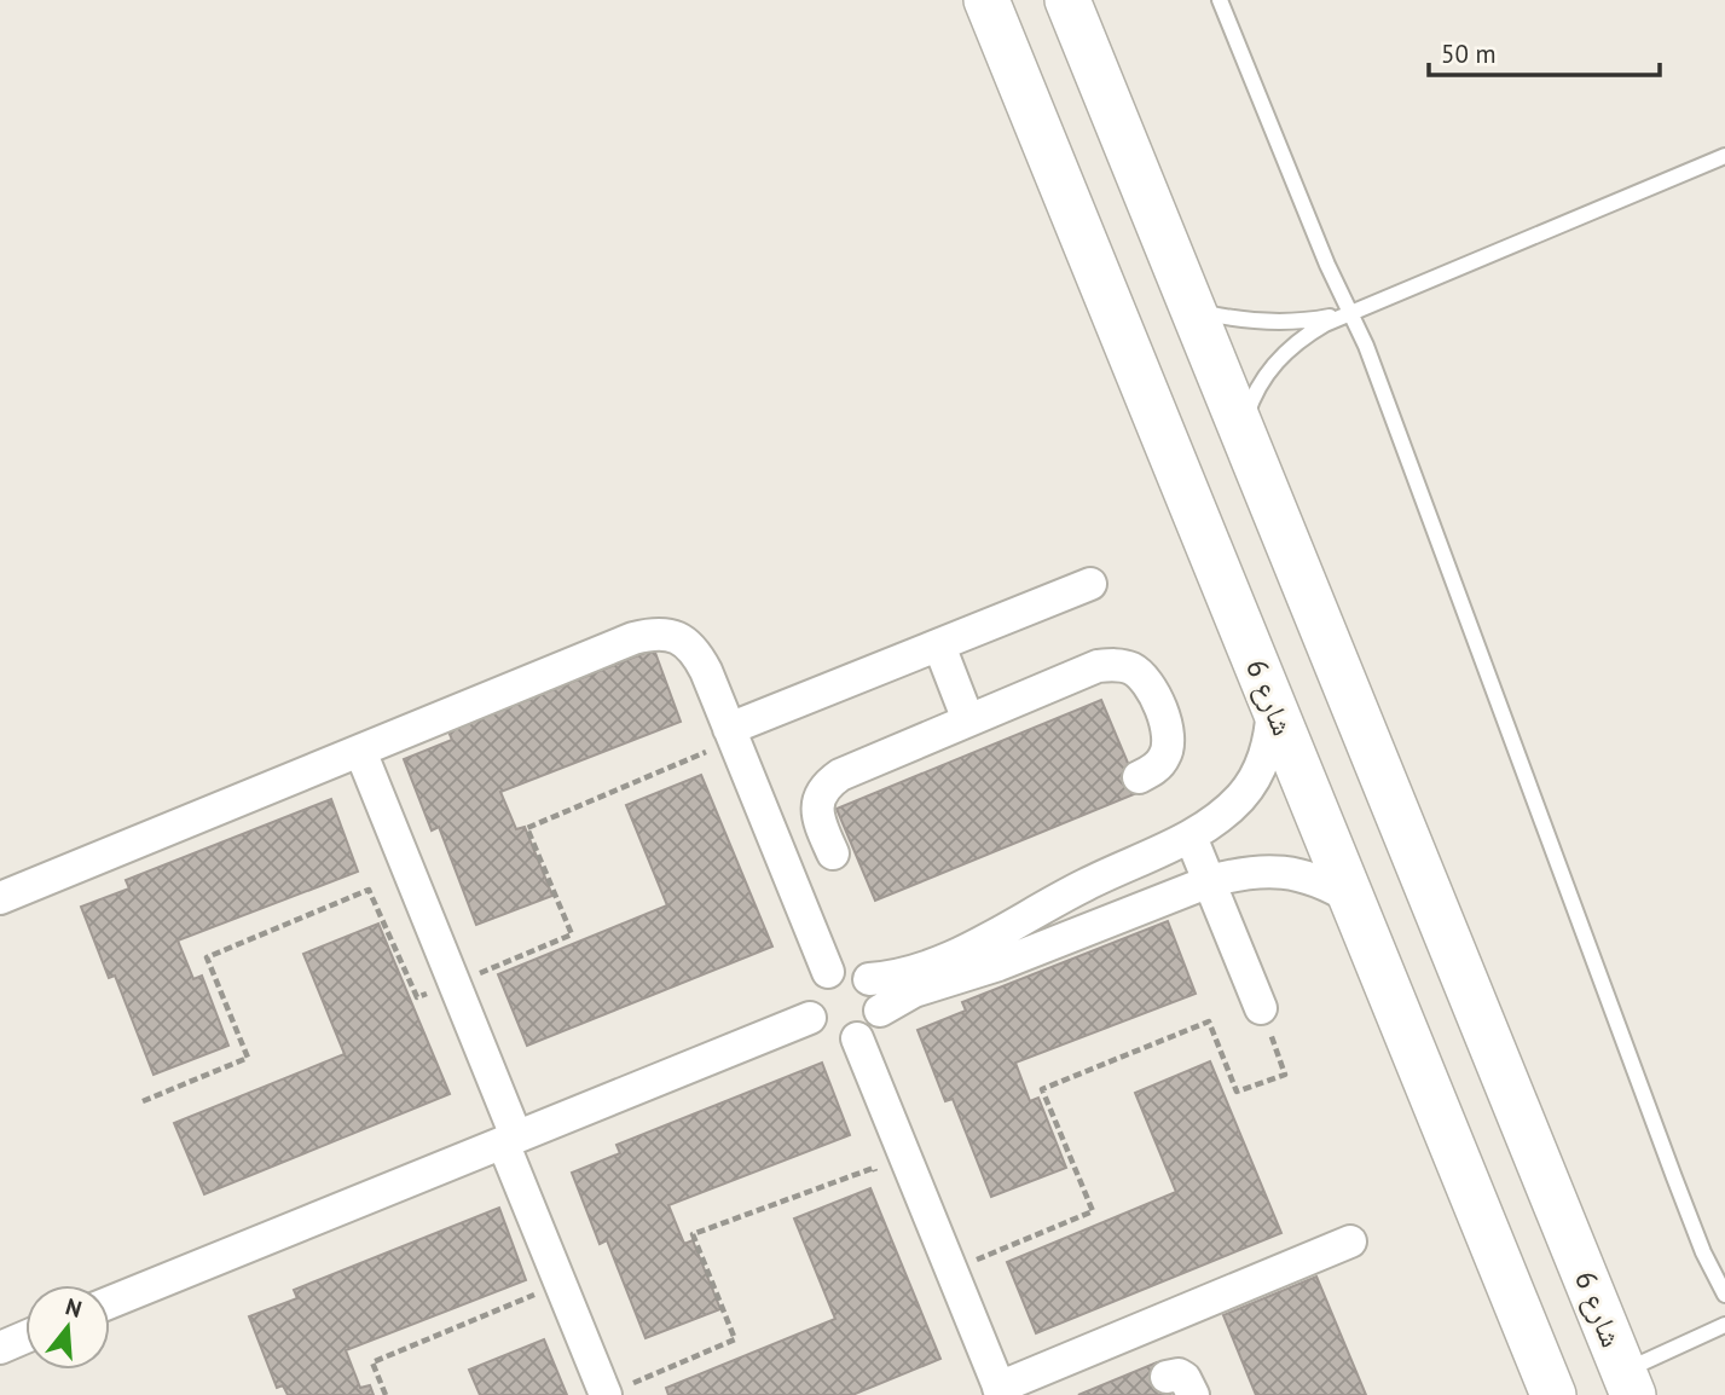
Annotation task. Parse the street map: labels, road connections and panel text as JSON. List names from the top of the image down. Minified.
{"streets":{"main road":["شارع 6"]},"scale_bar":"50 m","north":"top"}
